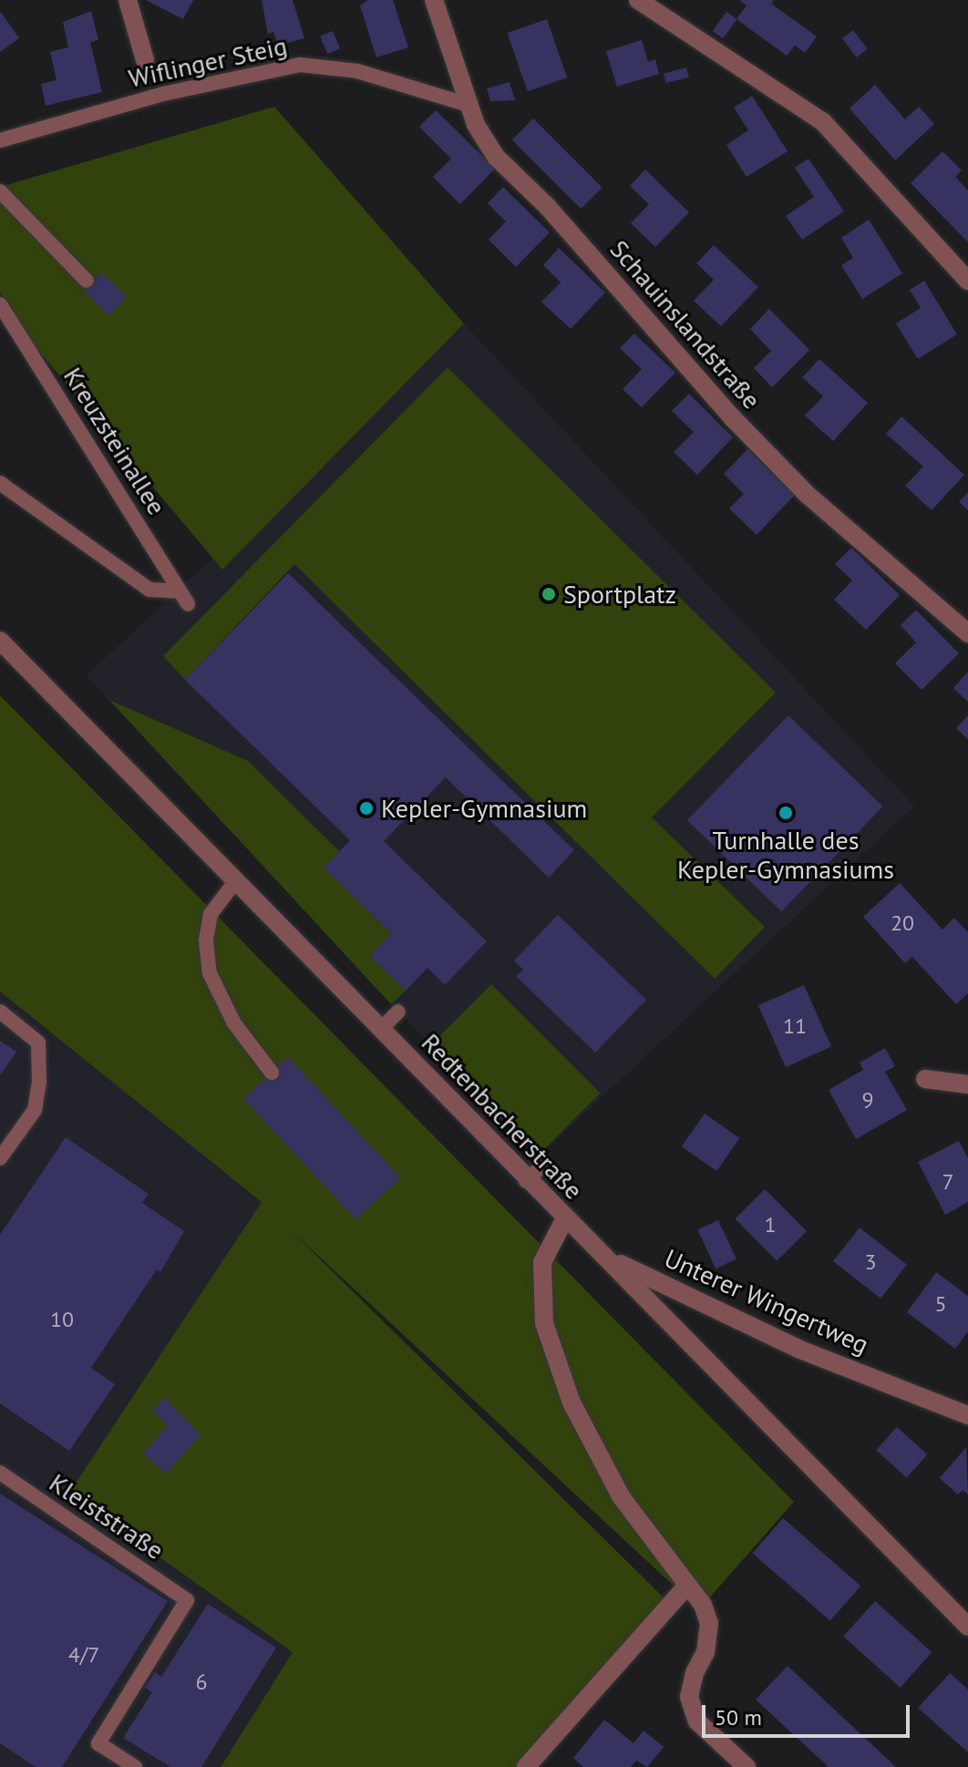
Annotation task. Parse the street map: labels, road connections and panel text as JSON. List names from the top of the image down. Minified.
{"streets":{"street":["Schauinslandstraße","Redtenbacherstraße","Unterer Wingertweg"],"lane":["Wiflinger Steig","Kreuzsteinallee","Kleiststraße"]},"crossings":[["Wiflinger Steig","Schauinslandstraße"],["Redtenbacherstraße","Unterer Wingertweg"]],"places":["Sportplatz","Kepler-Gymnasium","Turnhalle des Kepler-Gymnasiums"],"house_numbers":["20","11","9","7","1","3","5","10","4/7","6"],"scale_bar":"50 m"}
